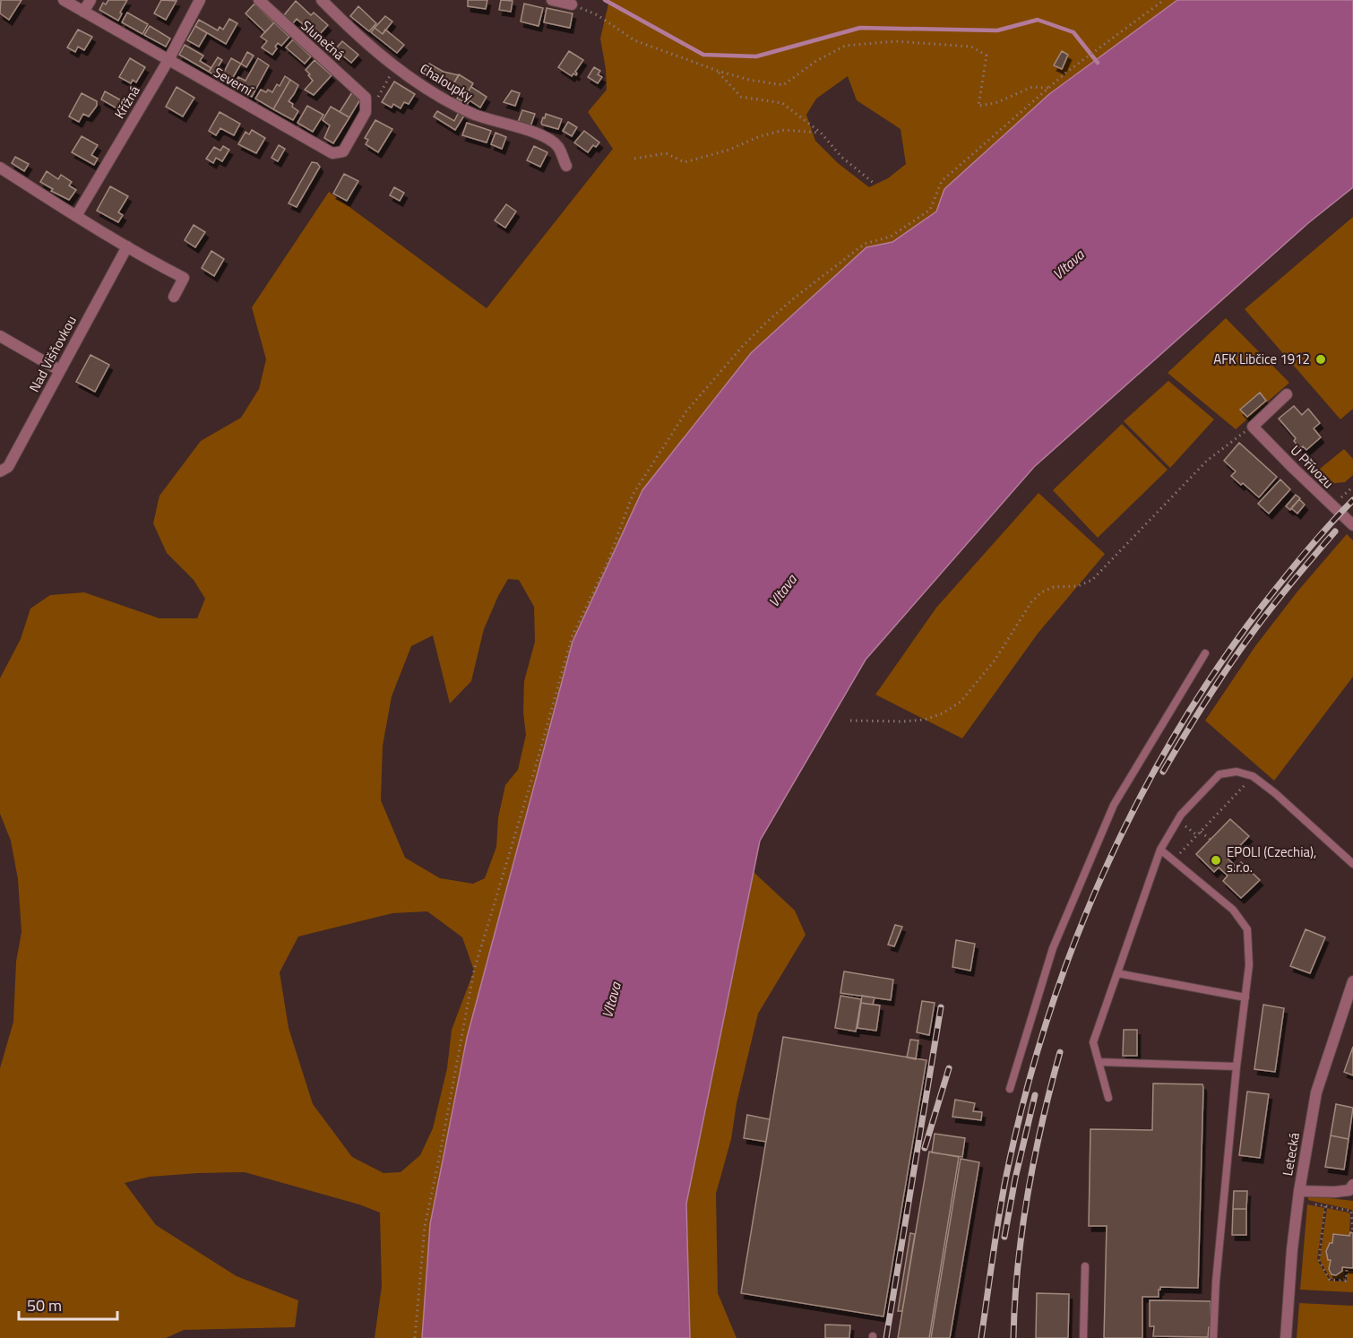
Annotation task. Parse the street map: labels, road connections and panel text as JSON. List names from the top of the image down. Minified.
{"streets":{"street":["Slunečná","Severní","Chaloupky","Křížná","Nad Višňovkou","U Přívozu","Letecká"]},"crossings":[["Slunečná","Severní"],["Severní","Křížná"]],"water":["Vltava"],"places":["AFK Libčice 1912","EPOLI (Czechia), s.r.o."],"scale_bar":"50 m"}
